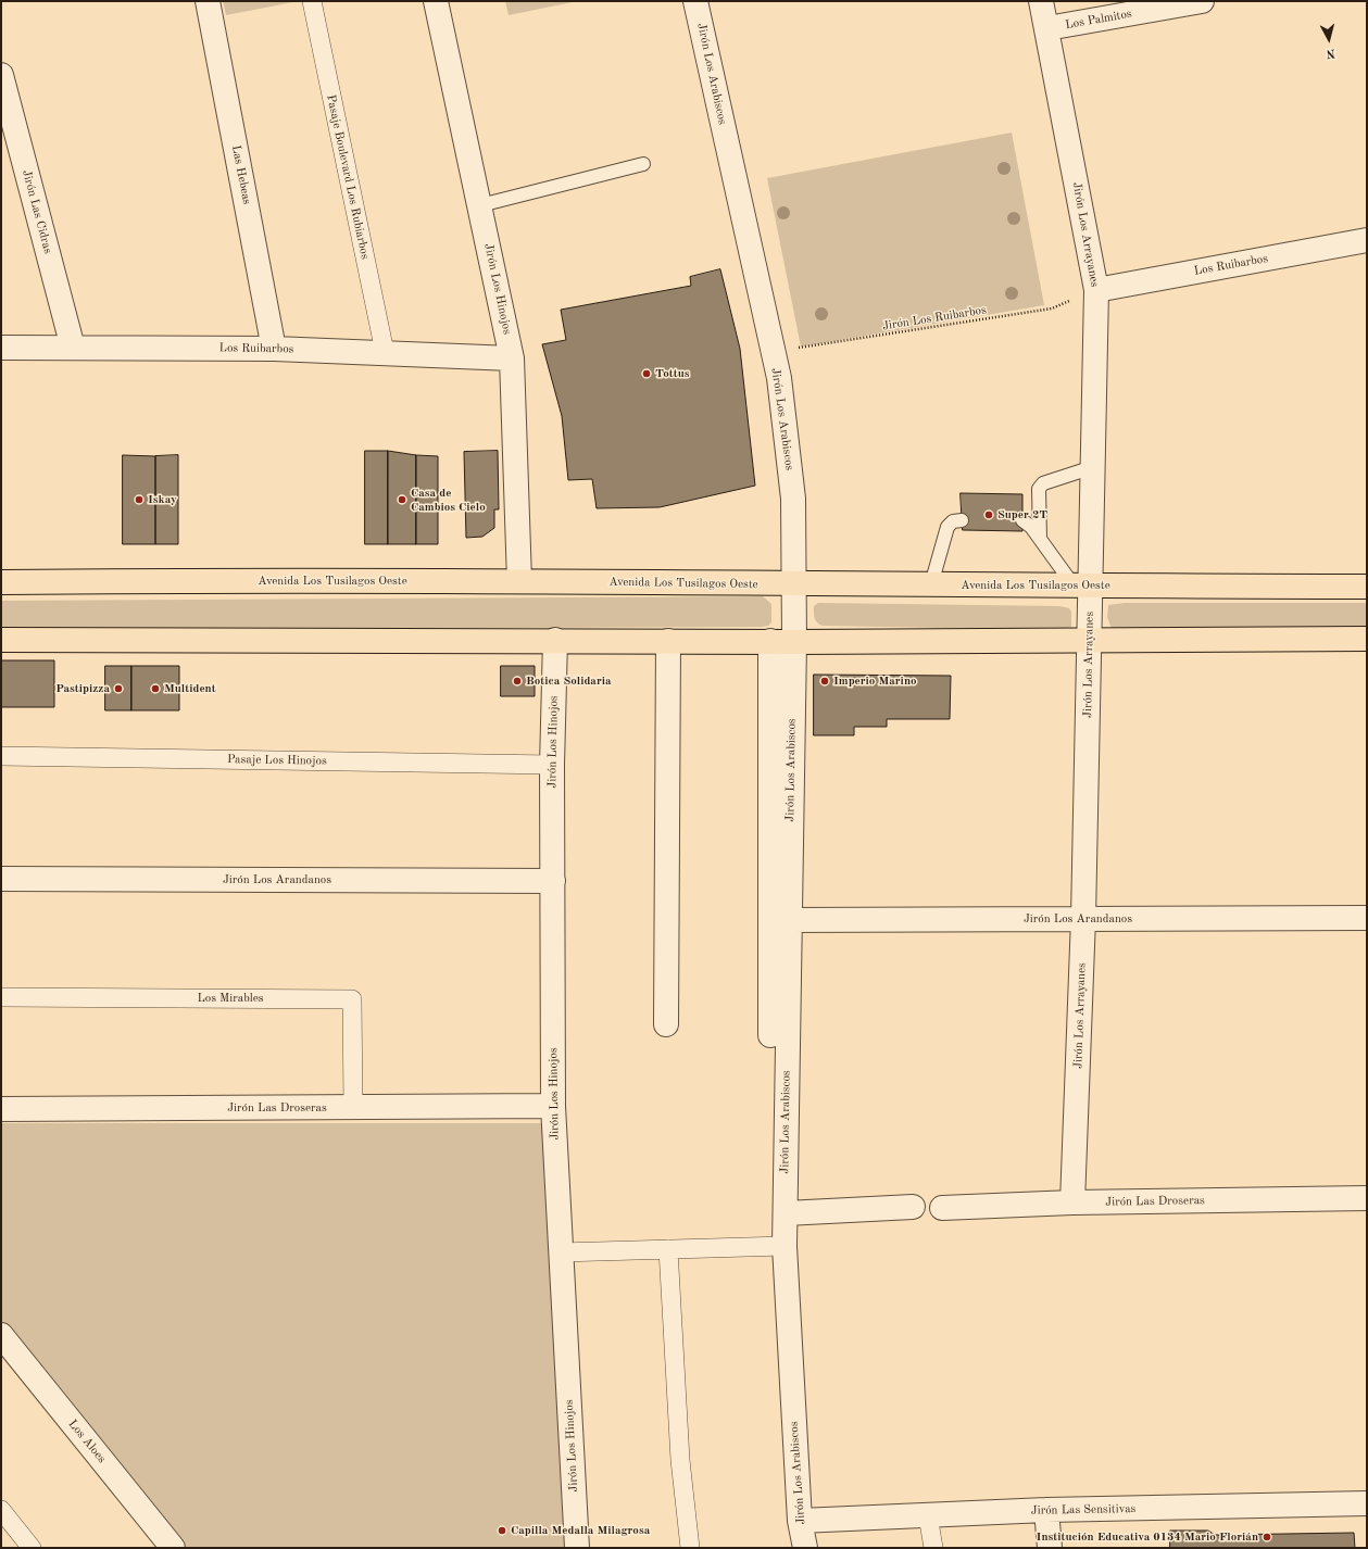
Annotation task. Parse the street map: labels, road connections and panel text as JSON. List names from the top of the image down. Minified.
{"streets":{"main road":["Avenida Los Tusilagos Oeste"],"street":["Los Palmitos","Jirón Los Arabiscos","Las Hebeas","Pasaje Boulevard Los Rubiarbos","Jirón Las Cidras","Jirón Los Arrayanes","Los Ruibarbos","Jirón Los Hinojos","Pasaje Los Hinojos","Jirón Los Arandanos","Los Mirables","Jirón Las Droseras","Los Aloes","Jirón Las Sensitivas"],"path":["Jirón Los Ruibarbos"]},"crossings":[["Los Palmitos","Jirón Los Arrayanes"],["Jirón Los Arabiscos","Jirón Los Ruibarbos"],["Jirón Los Arabiscos","Avenida Los Tusilagos Oeste"],["Jirón Los Arabiscos","Jirón Los Arandanos"],["Jirón Los Arabiscos","Jirón Las Sensitivas"],["Las Hebeas","Los Ruibarbos"],["Pasaje Boulevard Los Rubiarbos","Los Ruibarbos"],["Jirón Las Cidras","Los Ruibarbos"],["Jirón Los Arrayanes","Los Ruibarbos"],["Jirón Los Arrayanes","Jirón Los Ruibarbos"],["Jirón Los Arrayanes","Avenida Los Tusilagos Oeste"],["Jirón Los Arrayanes","Jirón Los Arandanos"],["Jirón Los Arrayanes","Jirón Las Droseras"],["Los Ruibarbos","Jirón Los Hinojos"],["Los Ruibarbos","Jirón Los Ruibarbos"],["Jirón Los Hinojos","Avenida Los Tusilagos Oeste"],["Jirón Los Hinojos","Pasaje Los Hinojos"],["Jirón Los Hinojos","Jirón Los Arandanos"],["Jirón Los Hinojos","Jirón Las Droseras"],["Los Mirables","Jirón Las Droseras"]],"places":["Tottus","Iskay","Casa de Cambios Cielo","Super 2T","Botica Solidaria","Imperio Marino","Pastipizza","Multident","Capilla Medalla Milagrosa","Institución Educativa 0134 Mario Florián"],"north":"bottom"}
